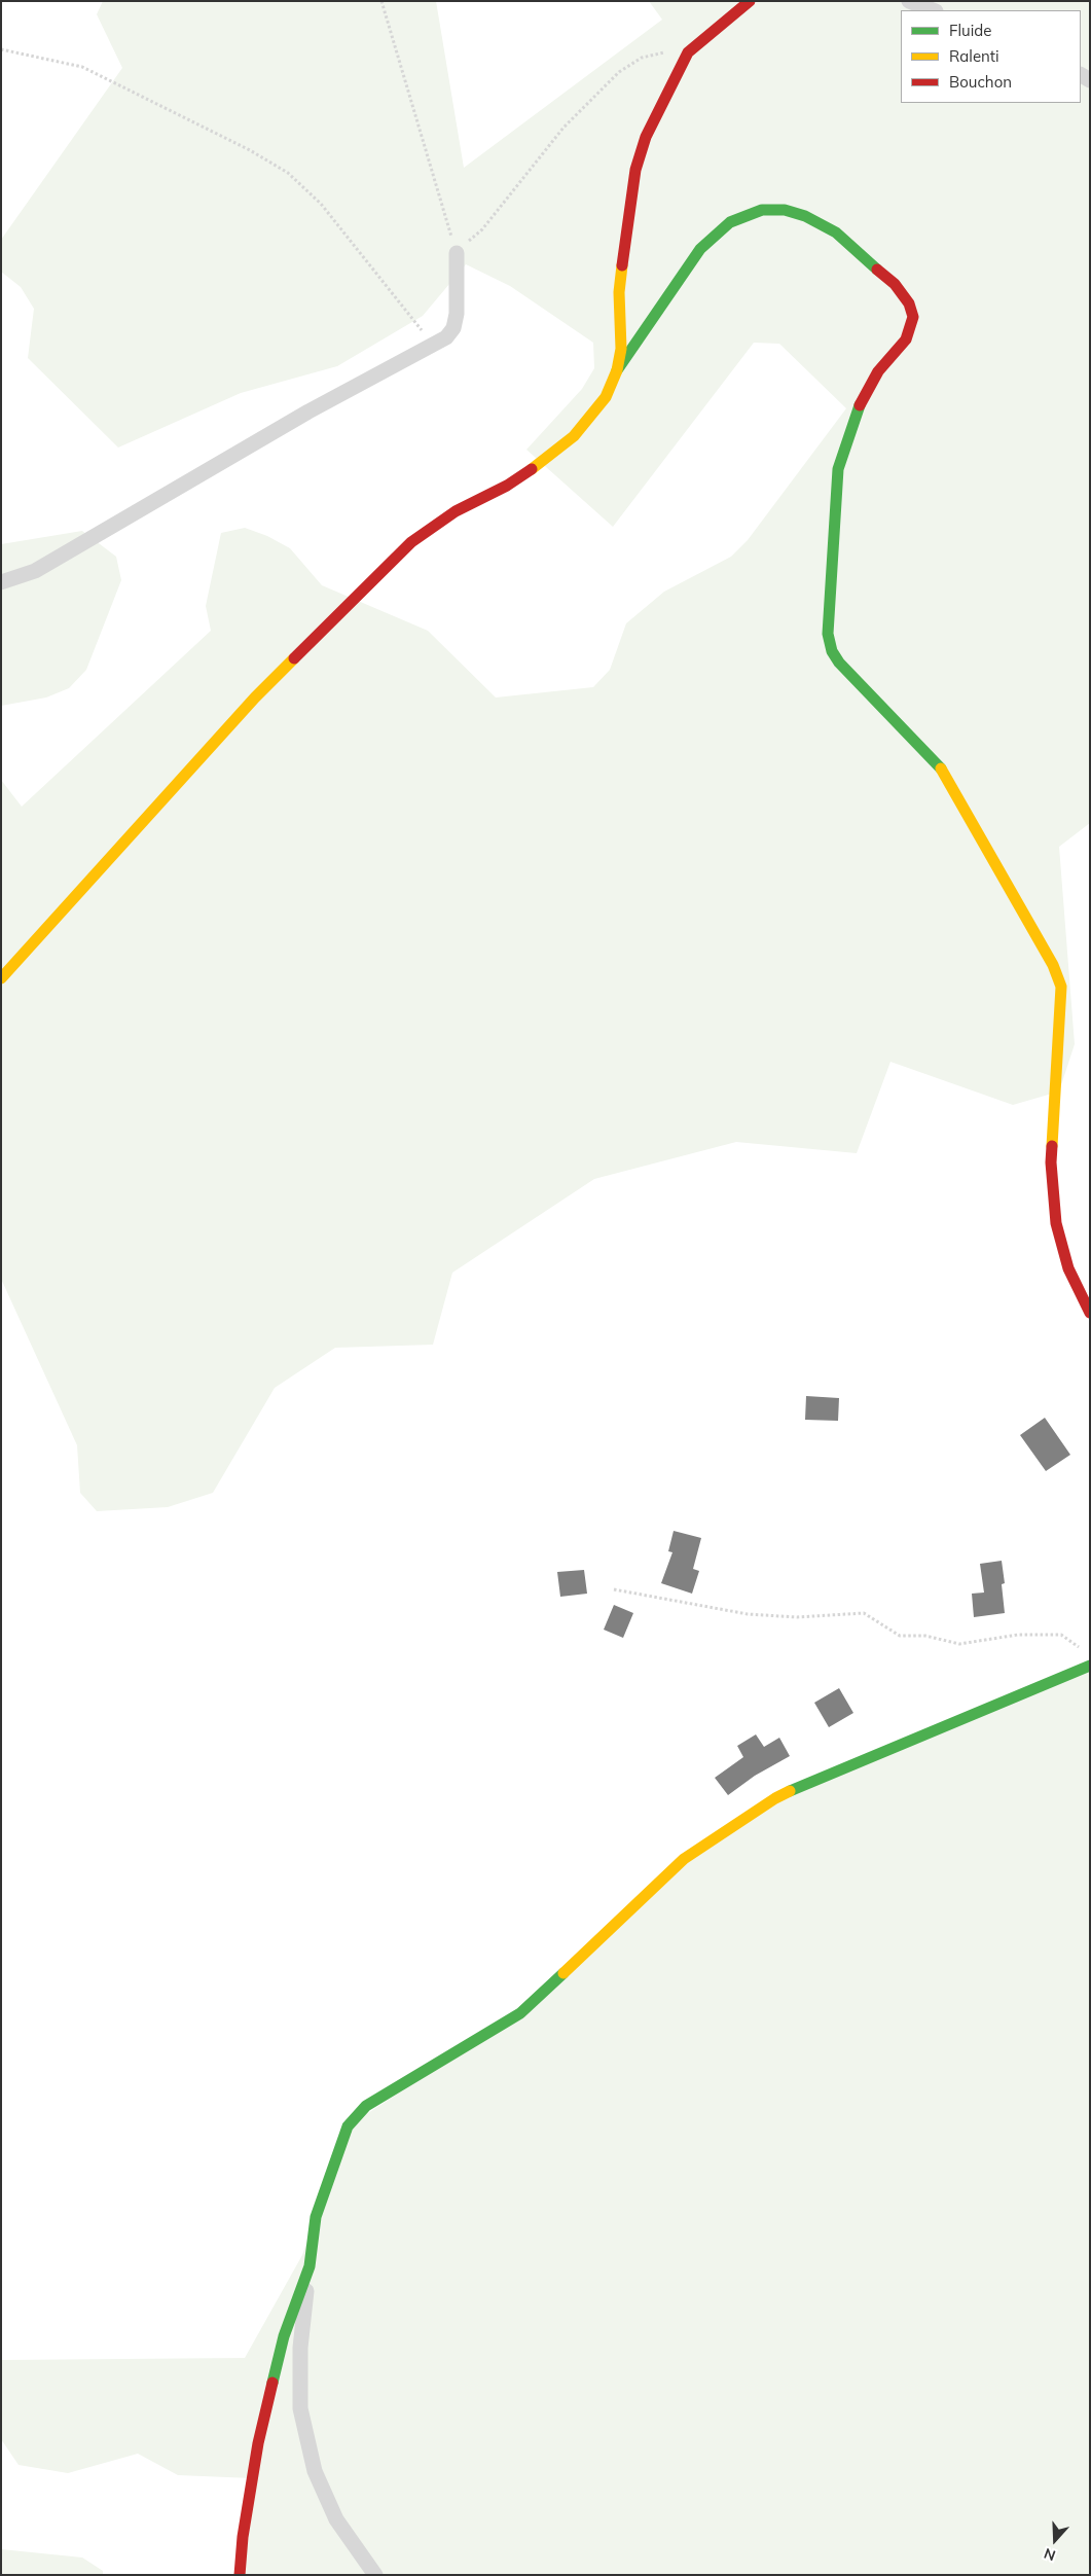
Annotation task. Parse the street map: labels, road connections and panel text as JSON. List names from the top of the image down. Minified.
{"legend":["Fluide","Ralenti","Bouchon"],"north":"bottom"}
